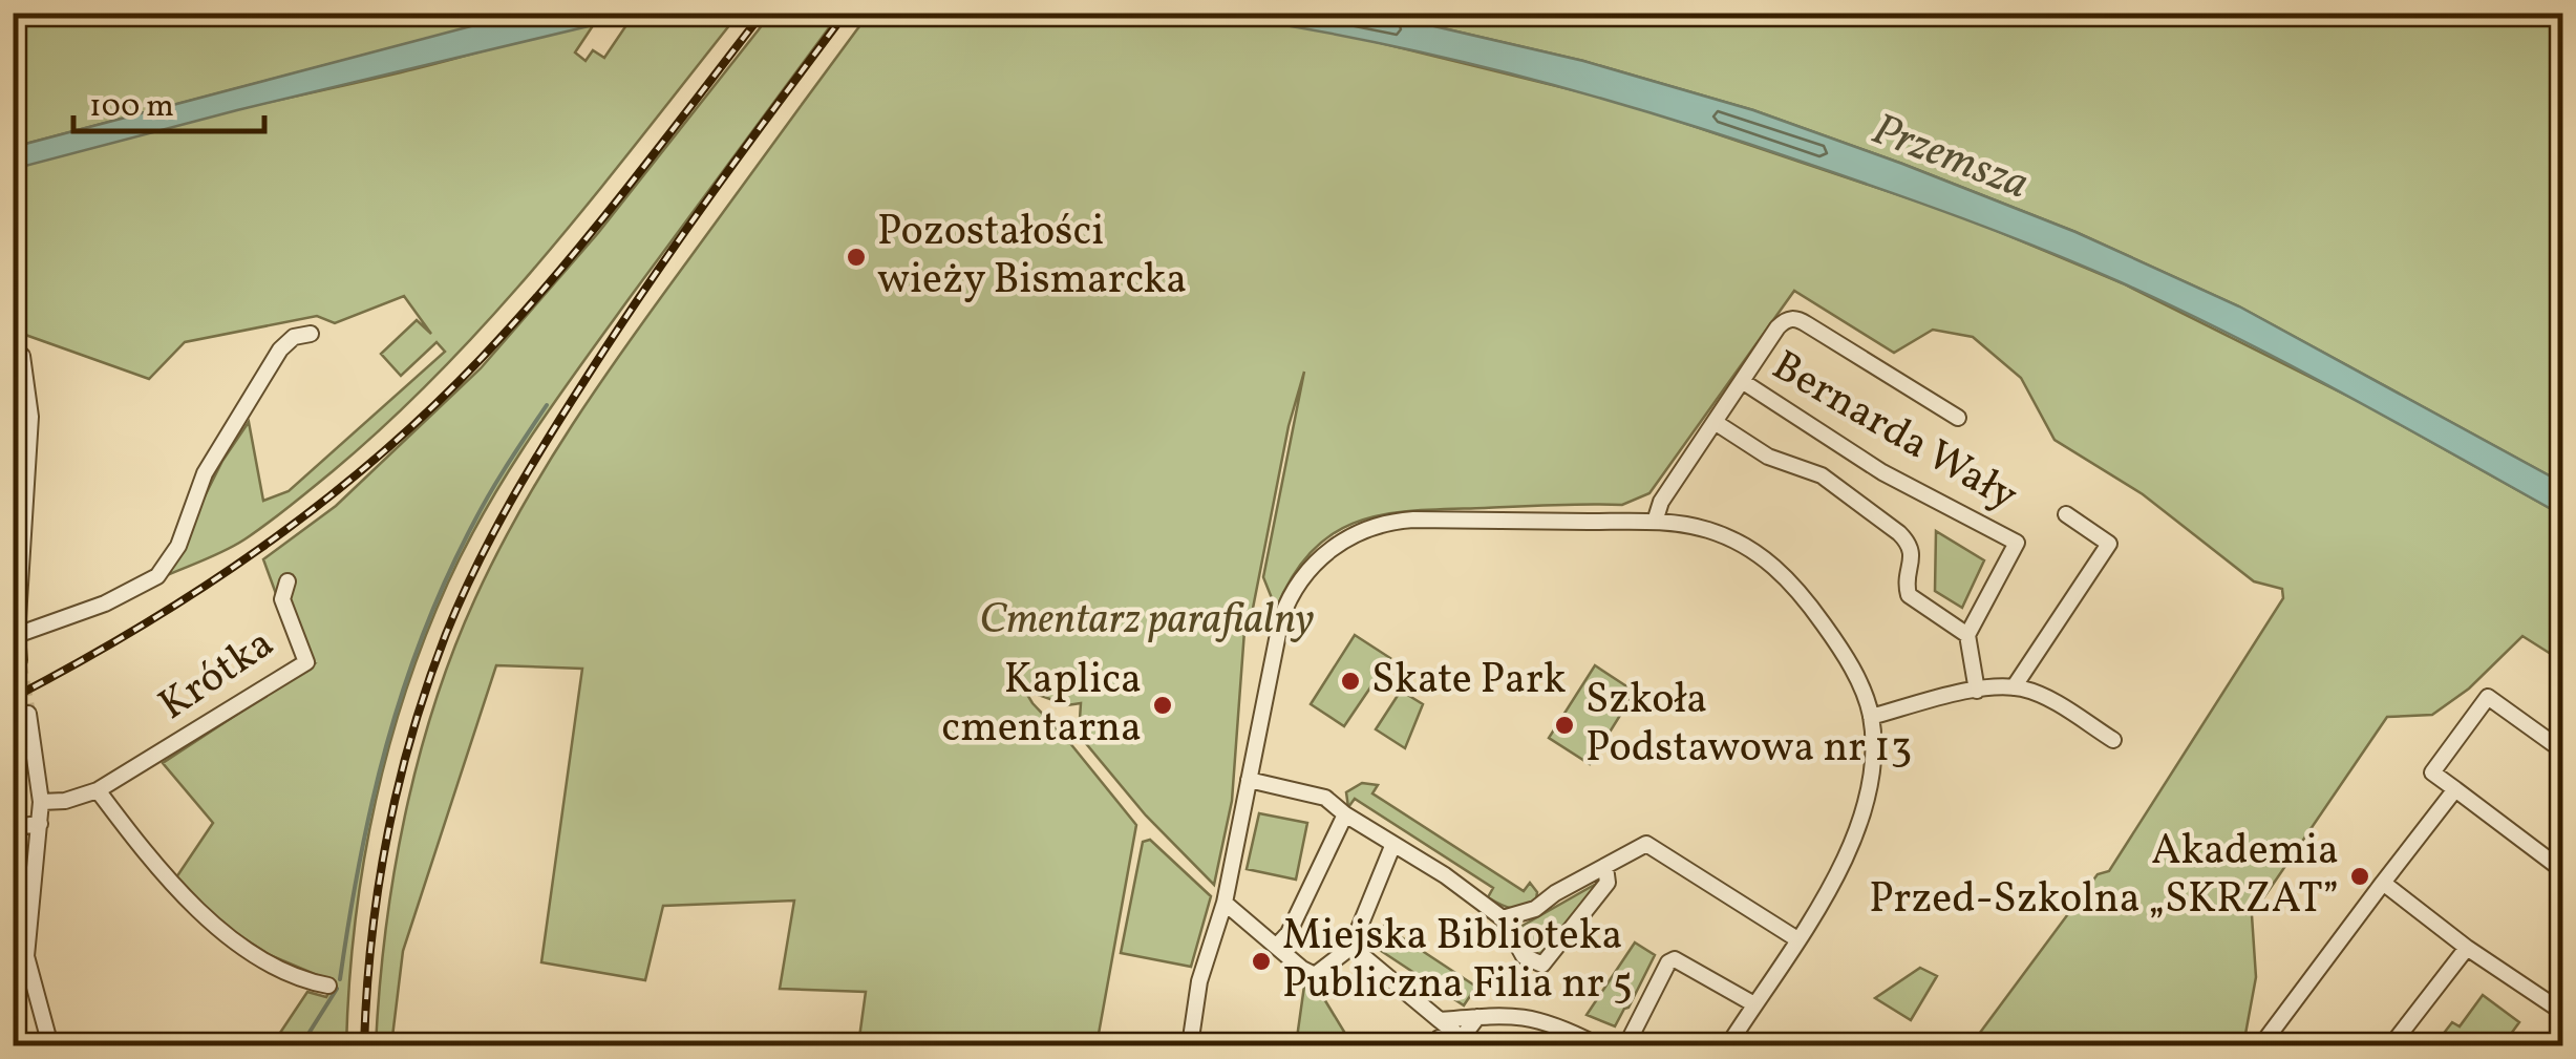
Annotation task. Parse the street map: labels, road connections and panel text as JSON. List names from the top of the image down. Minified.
{"streets":{"street":["Bernarda Wały","Krótka"]},"water":["Przemsza"],"parks":["Cmentarz parafialny"],"places":["Pozostałości wieży Bismarcka","Skate Park","Kaplica cmentarna","Szkoła Podstawowa nr 13","Akademia Przed-Szkolna „SKRZAT”","Miejska Biblioteka Publiczna Filia nr 5"],"scale_bar":"100 m"}
